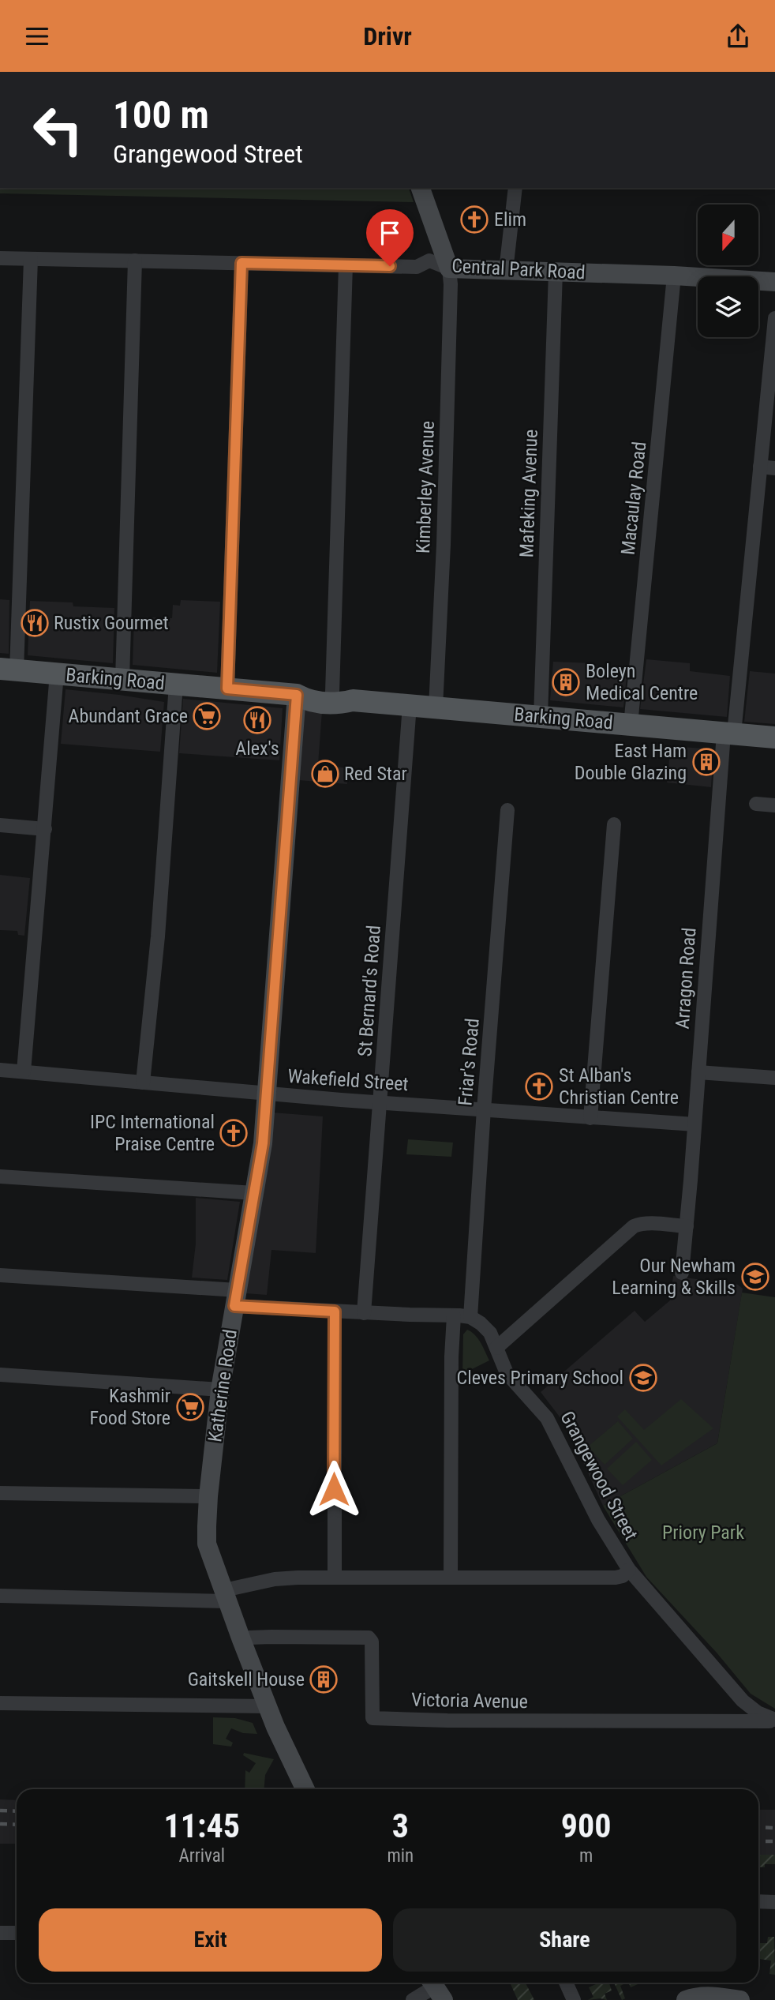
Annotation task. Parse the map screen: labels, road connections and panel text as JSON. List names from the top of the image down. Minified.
{"streets":{"main road":["Central Park Road","Barking Road","Katherine Road"],"street":["Kimberley Avenue","Mafeking Avenue","Macaulay Road","Arragon Road","St Bernard's Road","Friar's Road","Wakefield Street","Grangewood Street","Victoria Avenue"]},"crossings":[["Central Park Road","Kimberley Avenue"],["Central Park Road","Mafeking Avenue"],["Central Park Road","Macaulay Road"],["Kimberley Avenue","Barking Road"],["Mafeking Avenue","Barking Road"],["Macaulay Road","Barking Road"],["Barking Road","Arragon Road"],["Barking Road","St Bernard's Road"],["Barking Road","Katherine Road"],["Arragon Road","Wakefield Street"],["St Bernard's Road","Wakefield Street"],["Friar's Road","Wakefield Street"],["Friar's Road","Grangewood Street"],["Wakefield Street","Katherine Road"],["Katherine Road","Victoria Avenue"],["Grangewood Street","Victoria Avenue"]],"parks":["Priory Park"],"places":{"church":["Elim","St Alban's Christian Centre","IPC International Praise Centre"],"restaurant":["Rustix Gourmet","Alex's"],"building":["Boleyn Medical Centre","East Ham Double Glazing","Gaitskell House"],"supermarket":["Abundant Grace","Kashmir Food Store"],"shop":["Red Star"],"school or university":["Our Newham Learning & Skills","Cleves Primary School"]},"north":"bottom","page":{"header":"Drivr","turn":["100 m","Grangewood Street"],"eta":["11:45","Arrival","3","min","900","m"],"buttons":["Exit","Share"]}}
